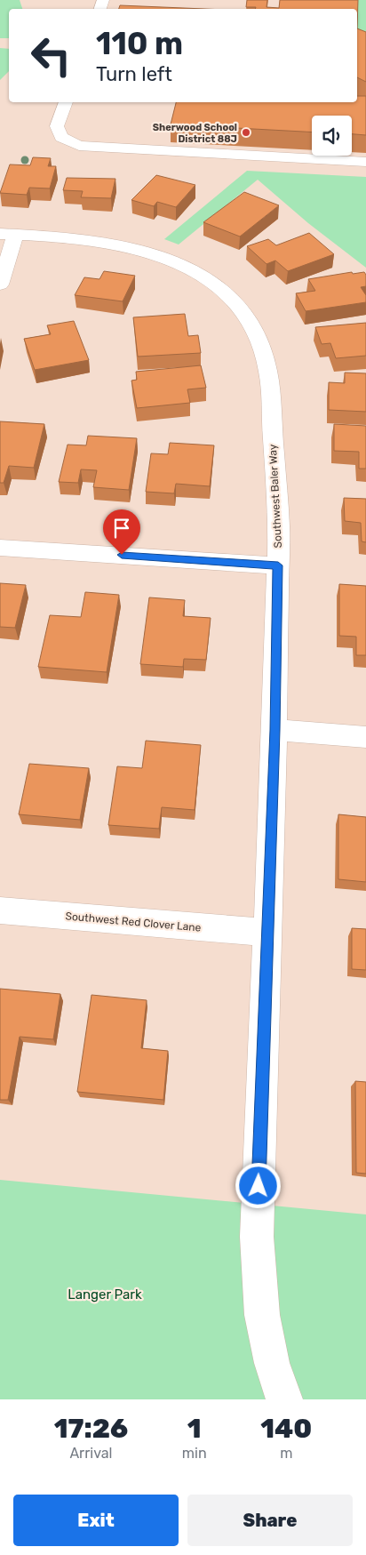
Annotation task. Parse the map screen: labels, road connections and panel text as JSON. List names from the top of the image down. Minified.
{"streets":{"street":["Southwest Baler Way","Southwest Red Clover Lane"]},"crossings":[["Southwest Baler Way","Southwest Red Clover Lane"]],"parks":["Langer Park"],"places":["Sherwood School District 88J"],"page":{"turn":["110 m","Turn left"],"eta":["17:26","Arrival","1","min","140","m"],"buttons":["Exit","Share"]}}
